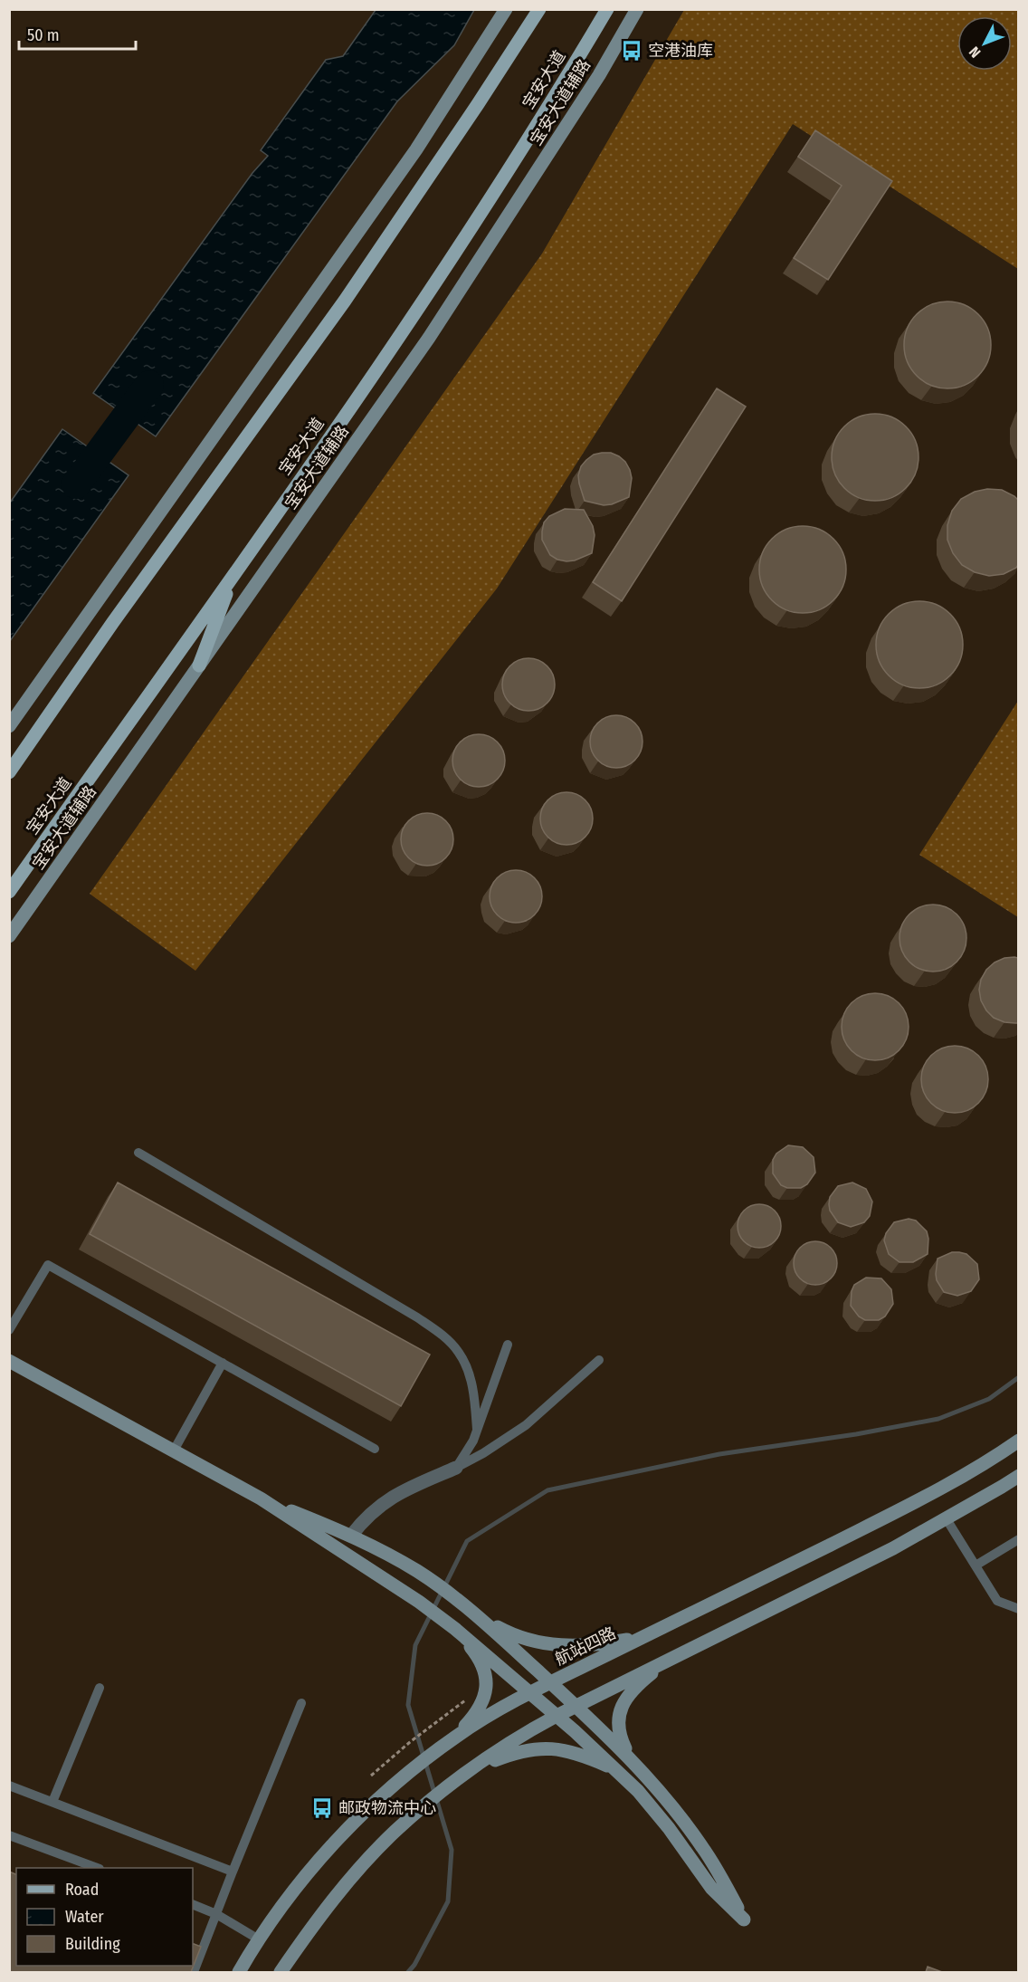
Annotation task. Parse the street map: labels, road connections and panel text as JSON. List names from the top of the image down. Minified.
{"streets":{"main road":["宝安大道"],"street":["宝安大道辅路","航站四路"]},"places":{"bus stop":["空港油库","邮政物流中心"]},"legend":["Road","Water","Building"],"scale_bar":"50 m","north":"bottom left"}
